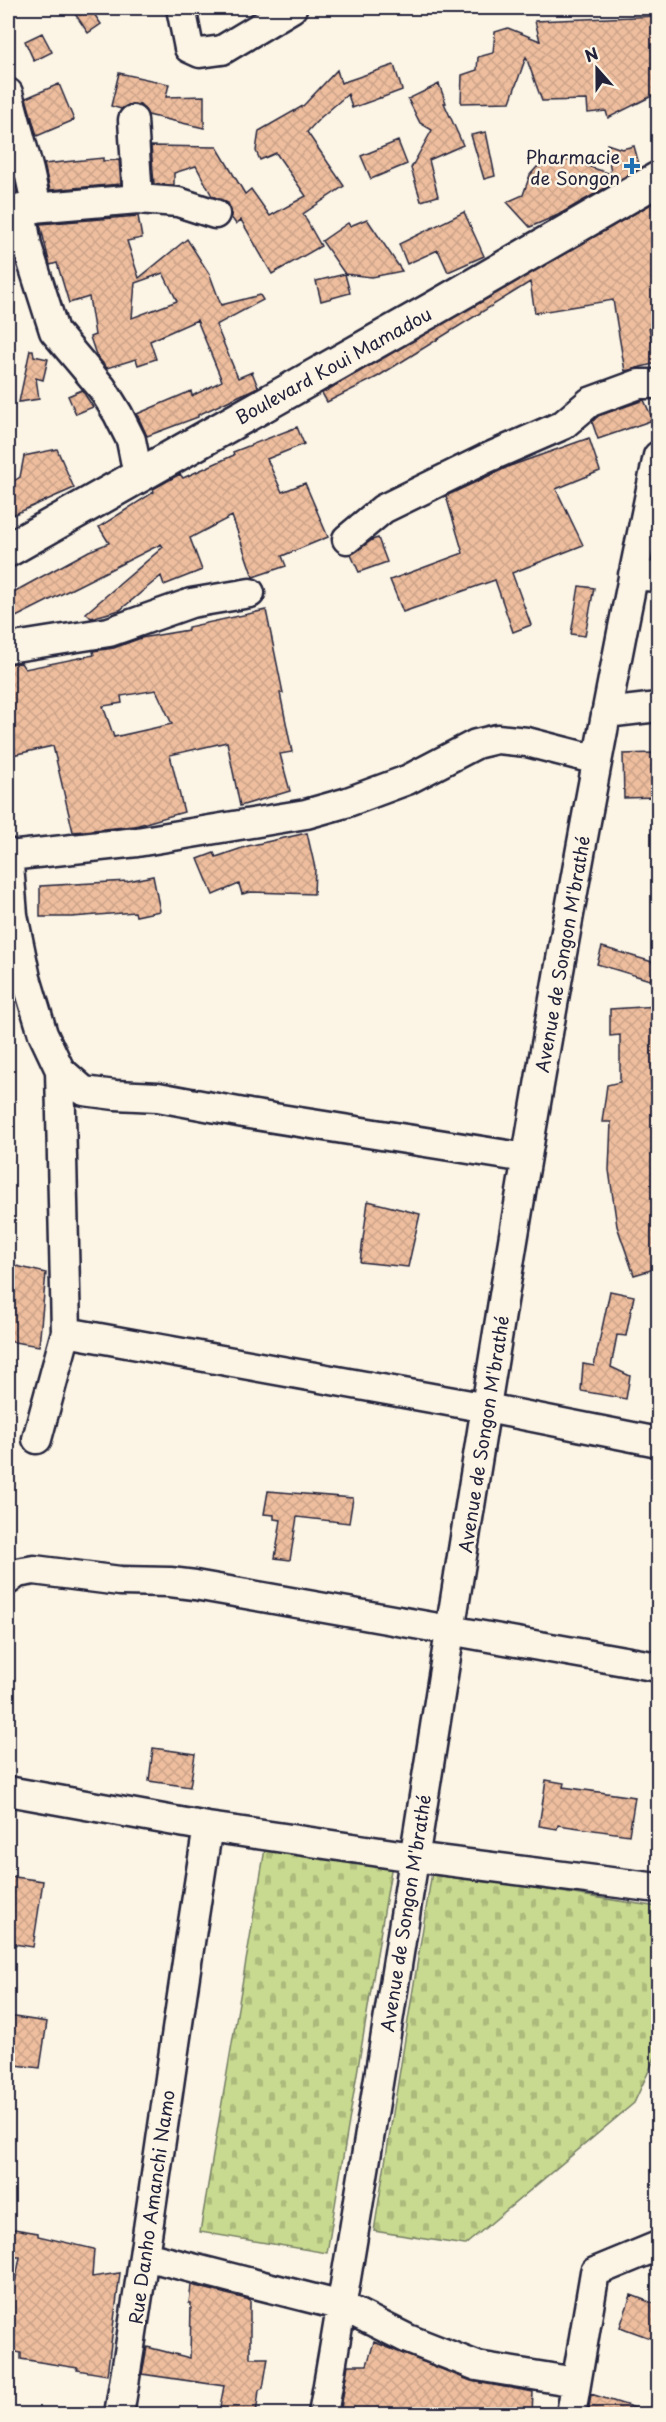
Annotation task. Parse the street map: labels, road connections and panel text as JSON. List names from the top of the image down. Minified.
{"streets":{"main road":["Boulevard Koui Mamadou"],"street":["Avenue de Songon M'brathé","Rue Danho Amanchi Namo"]},"places":{"health":["Pharmacie de Songon"]},"north":"top"}
